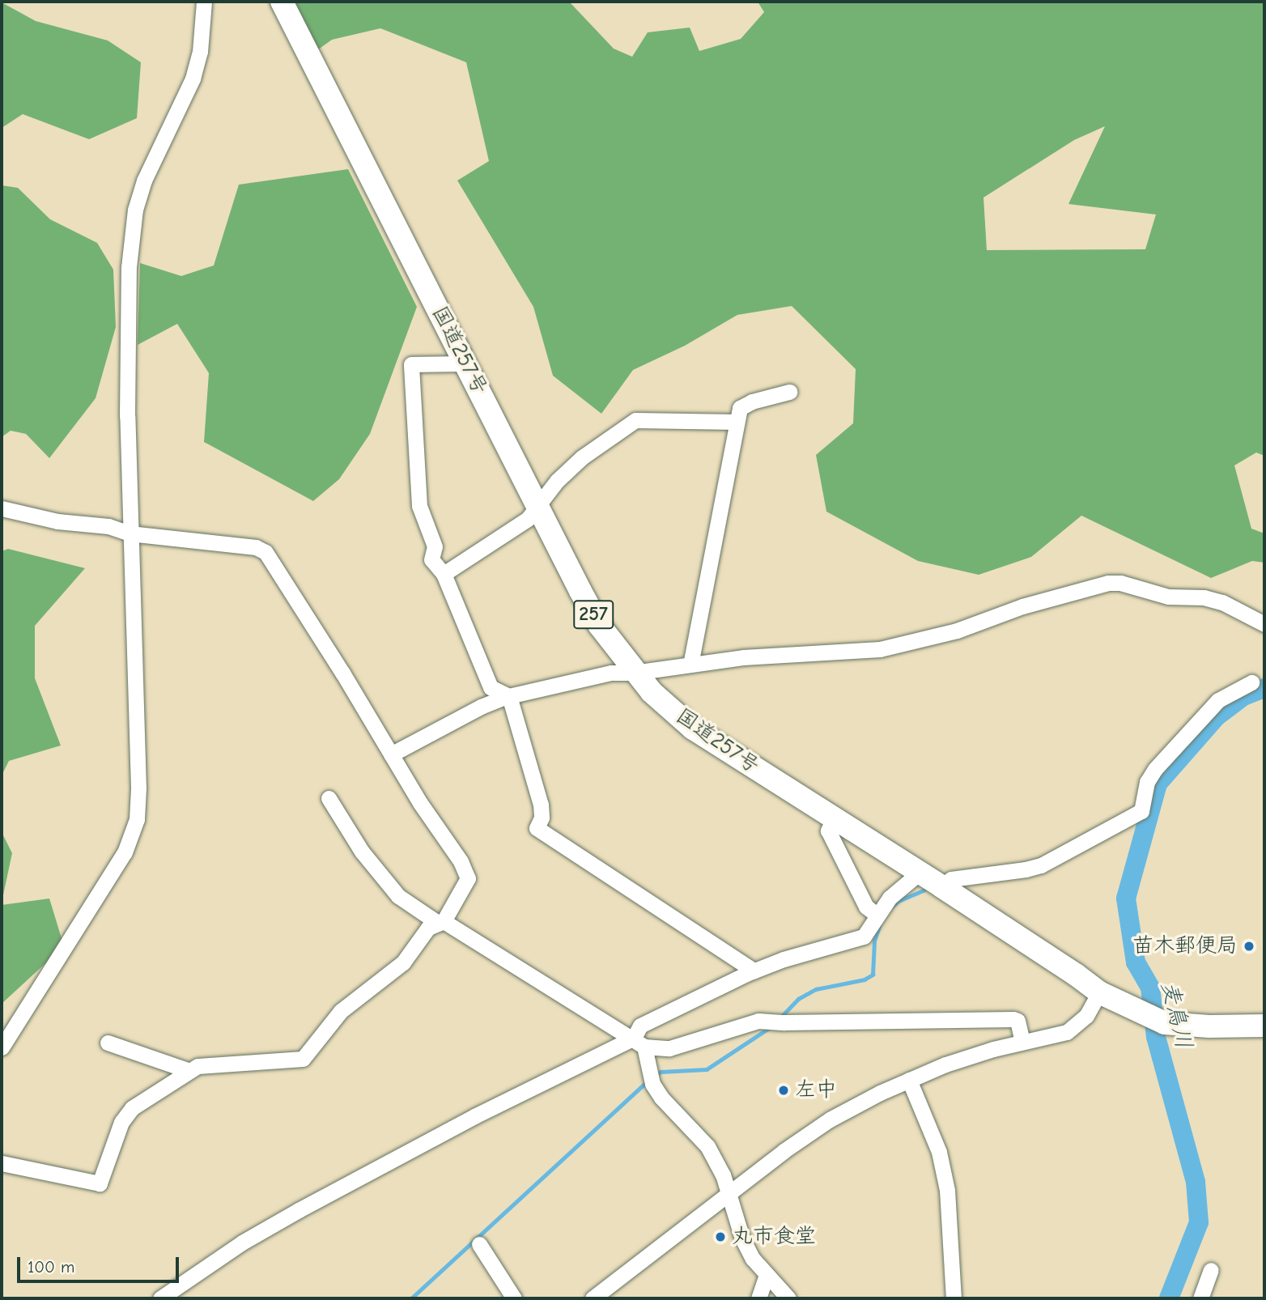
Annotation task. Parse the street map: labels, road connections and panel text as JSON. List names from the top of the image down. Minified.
{"streets":{"highway":["国道257号","257"]},"water":["麦鳥川"],"places":["苗木郵便局","左中","丸市食堂"],"scale_bar":"100 m"}
